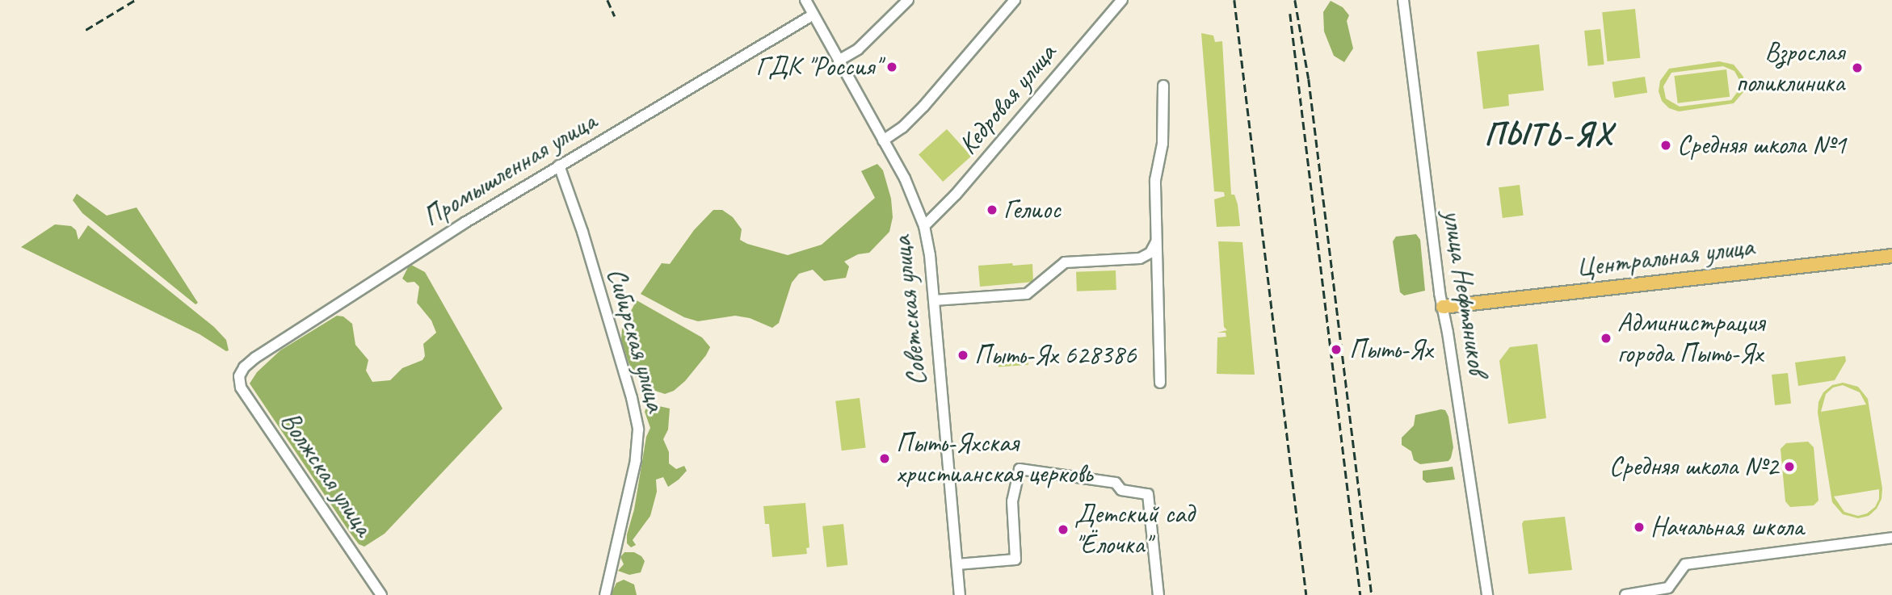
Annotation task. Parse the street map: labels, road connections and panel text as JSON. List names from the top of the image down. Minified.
{"streets":{"main road":["Центральная улица"],"street":["Кедровая улица","Промышленная улица","улица Нефтяников","Советская улица","Сибирская улица","Волжская улица"]},"crossings":[["Кедровая улица","Советская улица"],["Промышленная улица","Советская улица"],["Промышленная улица","Сибирская улица"],["Промышленная улица","Волжская улица"],["Центральная улица","улица Нефтяников"]],"districts":["ПЫТЬ-ЯХ"],"places":["ГДК \"Россия\"","Взрослая поликлиника","Средняя школа №1","Гелиос","Администрация города Пыть-Ях","Пыть-Ях","Пыть-Ях 628386","Пыть-Яхская христианская церковь","Средняя школа №2","Начальная школа","Детский сад \"Ёлочка\""]}
